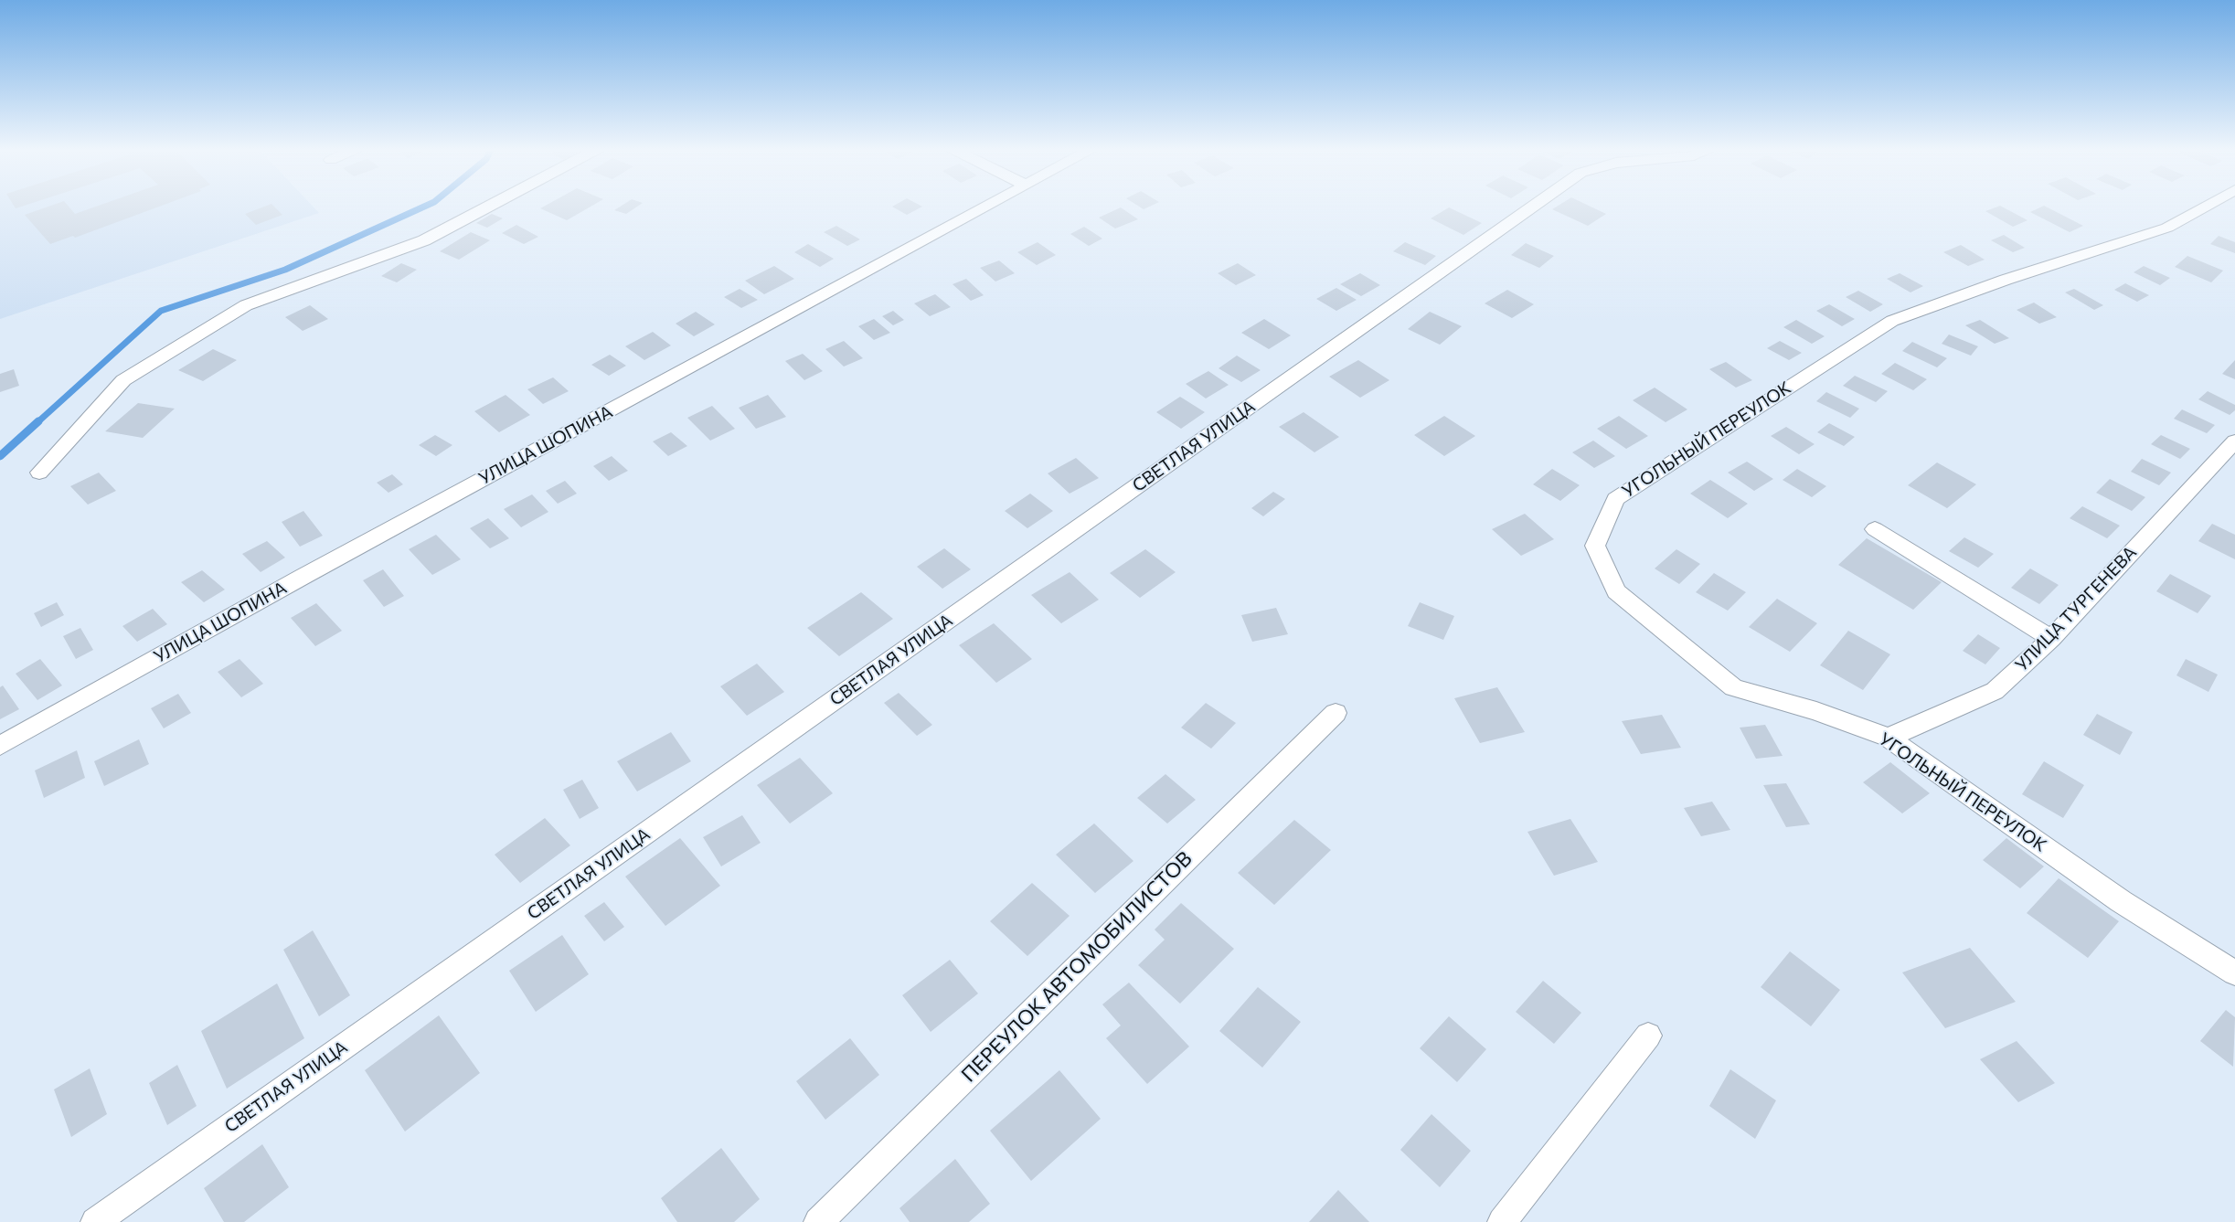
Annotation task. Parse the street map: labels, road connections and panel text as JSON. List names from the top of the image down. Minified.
{"streets":{"street":["УГОЛЬНЫЙ ПЕРЕУЛОК","УЛИЦА ШОПИНА","СВЕТЛАЯ УЛИЦА","УЛИЦА ТУРГЕНЕВА","ПЕРЕУЛОК АВТОМОБИЛИСТОВ"]},"crossings":[["УГОЛЬНЫЙ ПЕРЕУЛОК","УЛИЦА ТУРГЕНЕВА"]]}
